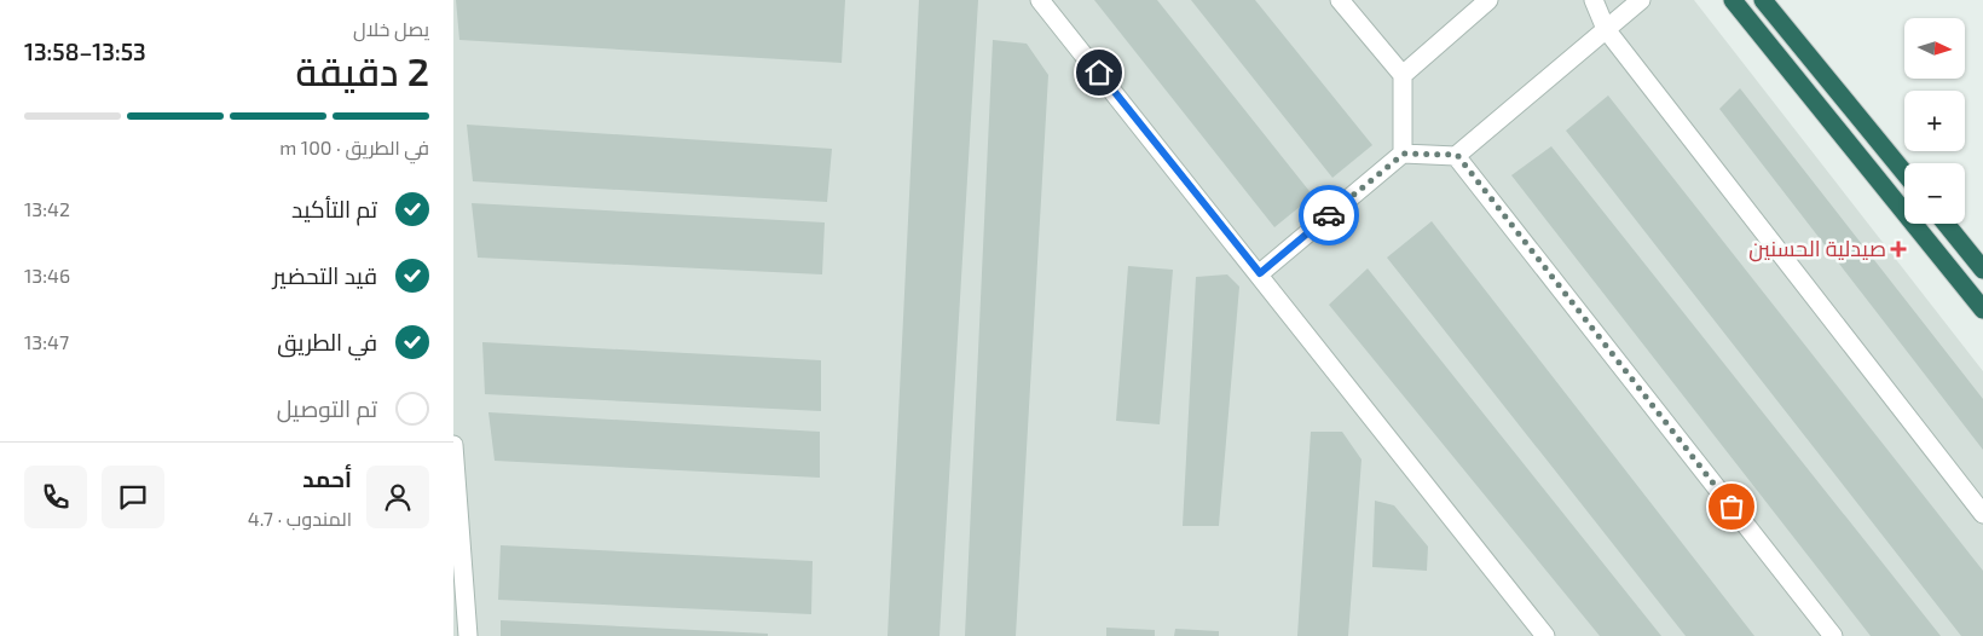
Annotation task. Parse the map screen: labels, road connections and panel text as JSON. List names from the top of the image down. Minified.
{"places":{"health":["صيدلية الحسنين"]},"north":"right","page":{"heading":["2 دقيقة","يصل خلال","13:53–13:58"],"panel":["أحمد","المندوب · 4.7"],"map_buttons":["+","−"],"bar":"في الطريق · 100 m","list":[["تم التأكيد","13:42"],["قيد التحضير","13:46"],["في الطريق","13:47"],"تم التوصيل"]}}
